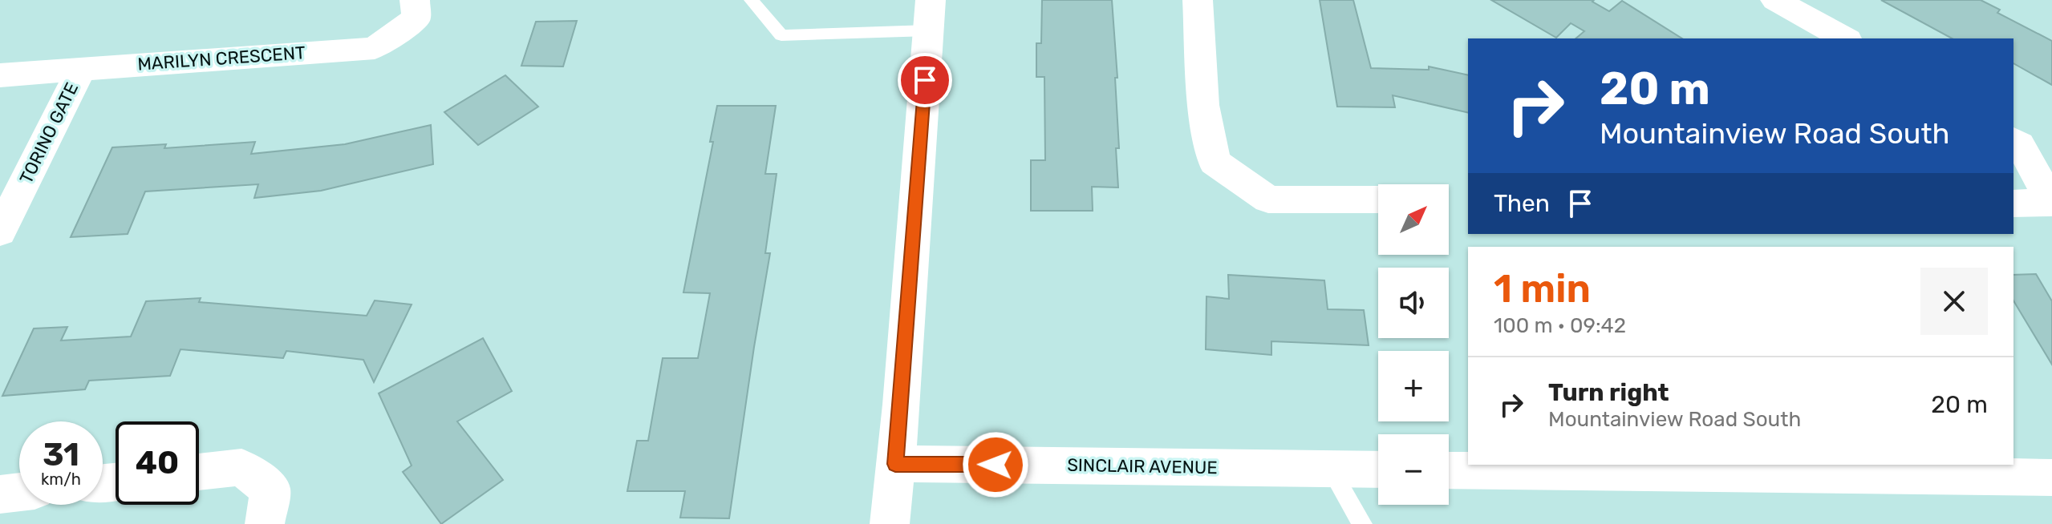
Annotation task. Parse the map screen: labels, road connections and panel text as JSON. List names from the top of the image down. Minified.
{"streets":{"street":["MARILYN CRESCENT","TORINO GATE","SINCLAIR AVENUE"]},"crossings":[["MARILYN CRESCENT","TORINO GATE"]],"north":"top right","page":{"turn":["20 m","Mountainview Road South"],"then":"Then","map_buttons":["+","−"],"heading":["1 min","100 m · 09:42"],"list":[{"name":"Turn right","note":"Mountainview Road South","value":"20 m"}],"speed":"31 km/h","limit":"40"}}
